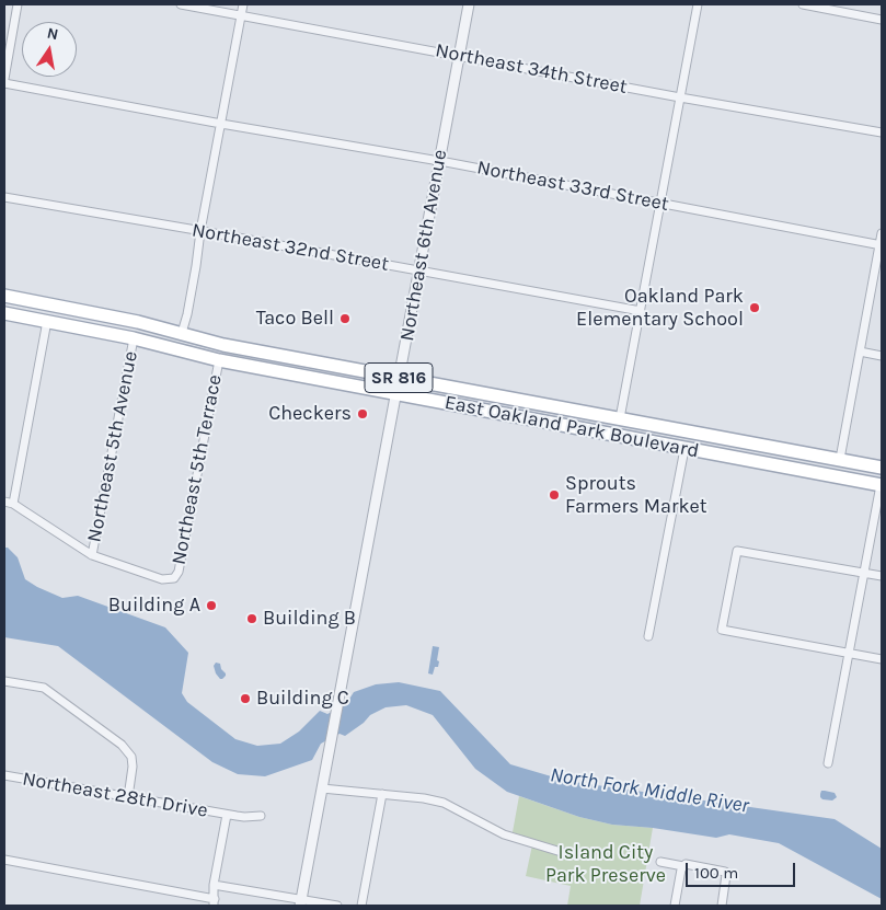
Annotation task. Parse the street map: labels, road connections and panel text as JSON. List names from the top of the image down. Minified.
{"streets":{"main road":["SR 816","East Oakland Park Boulevard"],"street":["Northeast 34th Street","Northeast 33rd Street","Northeast 6th Avenue","Northeast 32nd Street","Northeast 5th Avenue","Northeast 5th Terrace","Northeast 28th Drive"]},"crossings":[["Northeast 34th Street","Northeast 6th Avenue"],["Northeast 33rd Street","Northeast 6th Avenue"],["Northeast 6th Avenue","Northeast 32nd Street"],["Northeast 6th Avenue","East Oakland Park Boulevard"],["East Oakland Park Boulevard","Northeast 5th Avenue"],["East Oakland Park Boulevard","Northeast 5th Terrace"],["Northeast 5th Avenue","Northeast 5th Terrace"]],"water":["North Fork Middle River"],"parks":["Island City Park Preserve"],"places":["Oakland Park Elementary School","Taco Bell","Checkers","Sprouts Farmers Market","Building A","Building B","Building C"],"scale_bar":"100 m","north":"top"}
